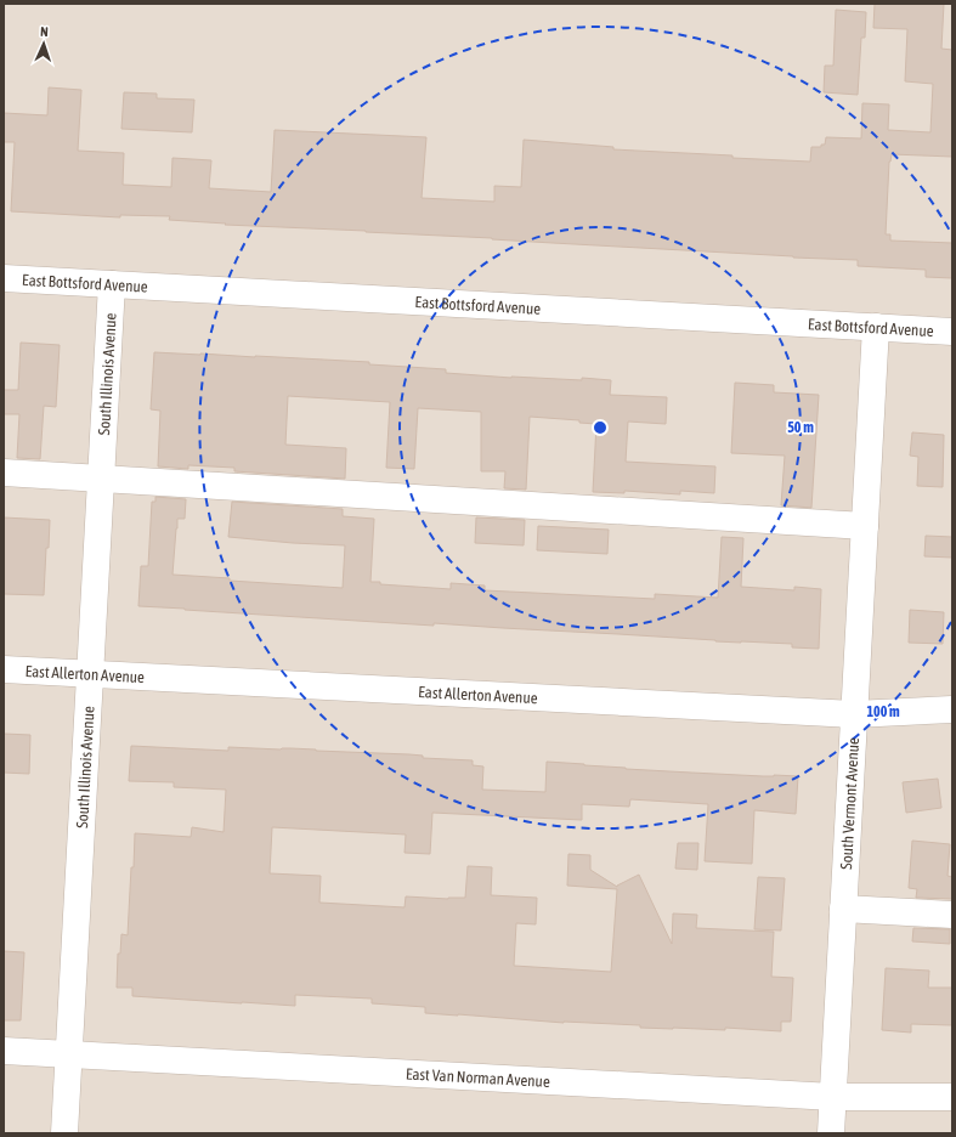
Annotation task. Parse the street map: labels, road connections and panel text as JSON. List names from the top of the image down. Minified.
{"streets":{"street":["East Bottsford Avenue","South Illinois Avenue","East Allerton Avenue","South Vermont Avenue","East Van Norman Avenue"]},"crossings":[["East Bottsford Avenue","South Illinois Avenue"],["East Bottsford Avenue","South Vermont Avenue"],["South Illinois Avenue","East Allerton Avenue"],["South Illinois Avenue","East Van Norman Avenue"],["East Allerton Avenue","South Vermont Avenue"],["South Vermont Avenue","East Van Norman Avenue"]],"north":"top","rings":["50 m","100 m"]}
